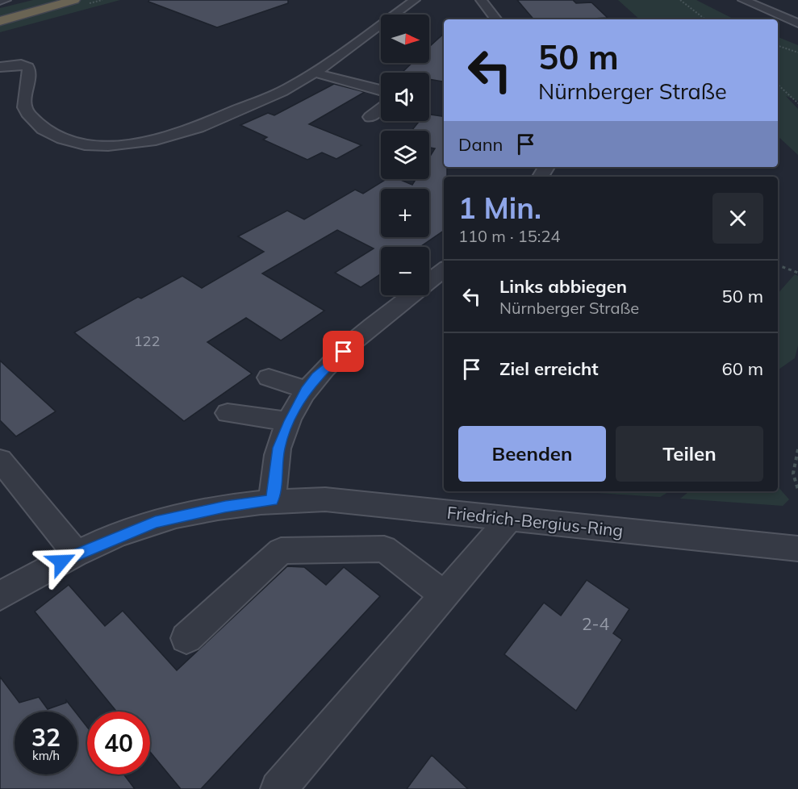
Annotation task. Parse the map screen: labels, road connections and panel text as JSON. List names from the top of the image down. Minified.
{"streets":{"street":["Friedrich-Bergius-Ring"]},"house_numbers":["122","2-4"],"north":"right","page":{"map_buttons":["+","−"],"turn":["50 m","Nürnberger Straße"],"then":"Dann","heading":["1 Min.","110 m · 15:24"],"list":[{"name":"Links abbiegen","note":"Nürnberger Straße","value":"50 m"},{"name":"Ziel erreicht","value":"60 m"}],"buttons":["Beenden","Teilen"],"speed":"32 km/h","limit":"40"}}
